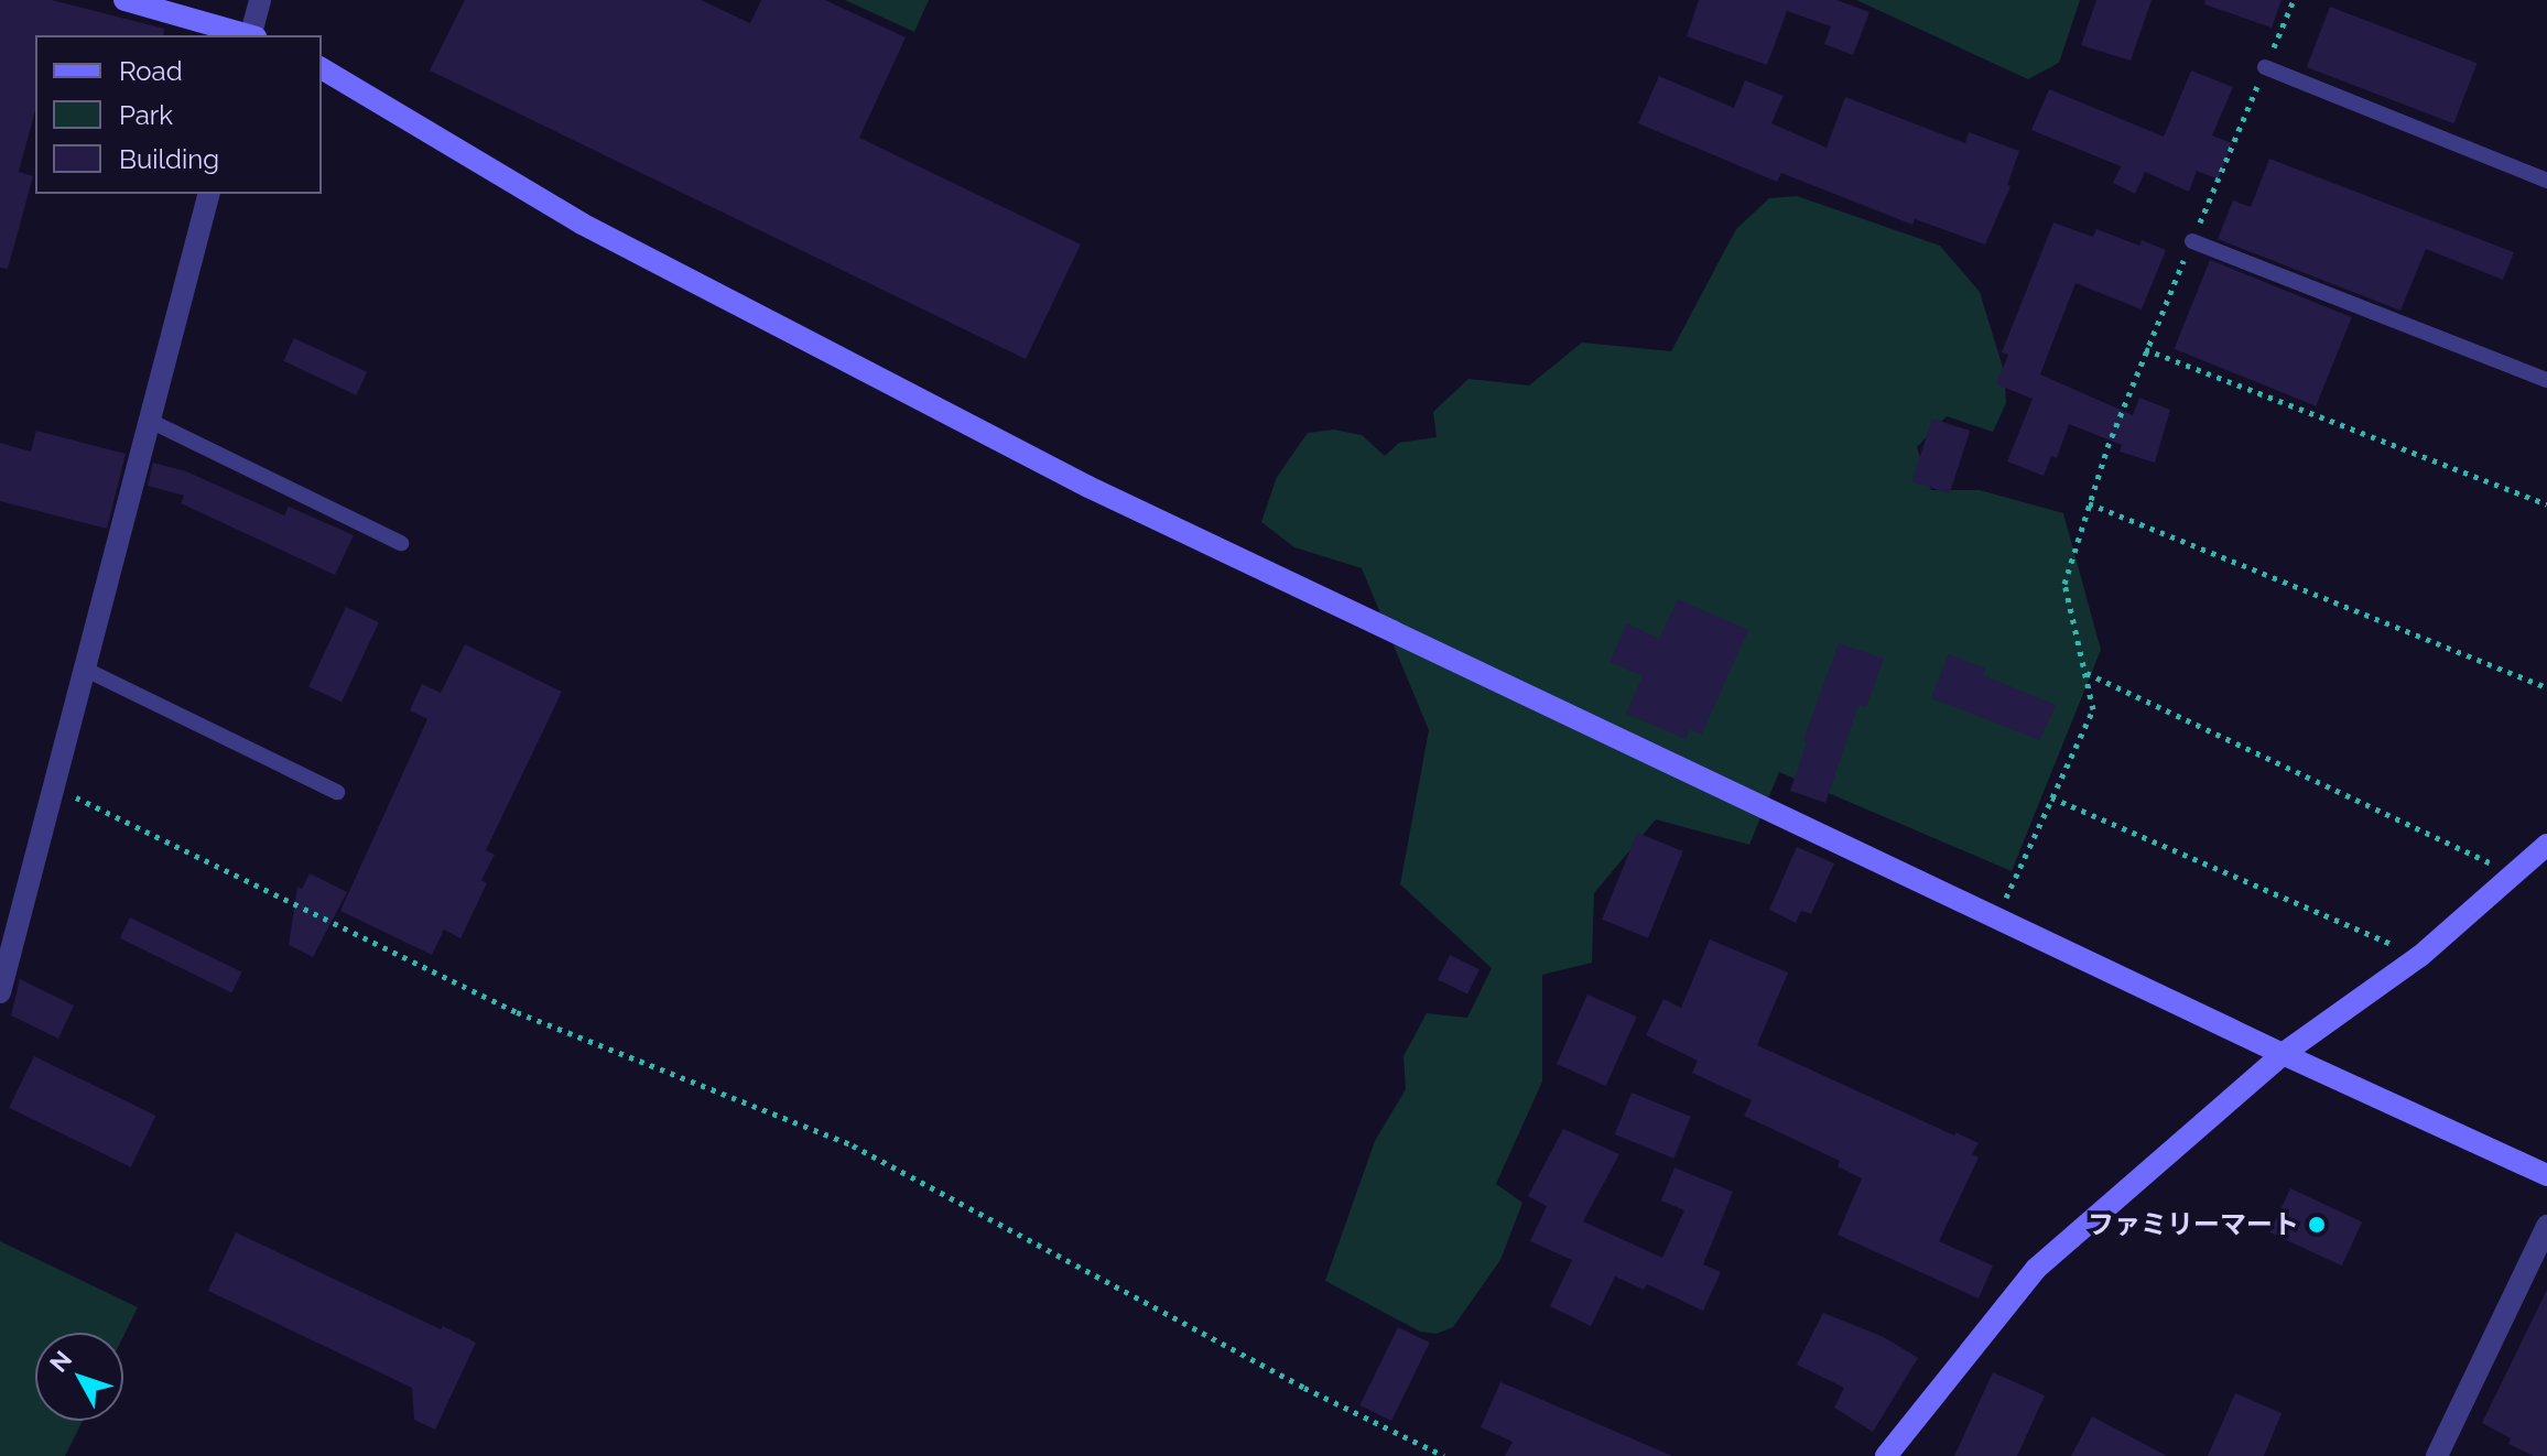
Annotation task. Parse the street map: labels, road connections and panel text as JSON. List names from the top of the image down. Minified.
{"places":["ファミリーマート"],"legend":["Road","Park","Building"],"north":"top left"}
